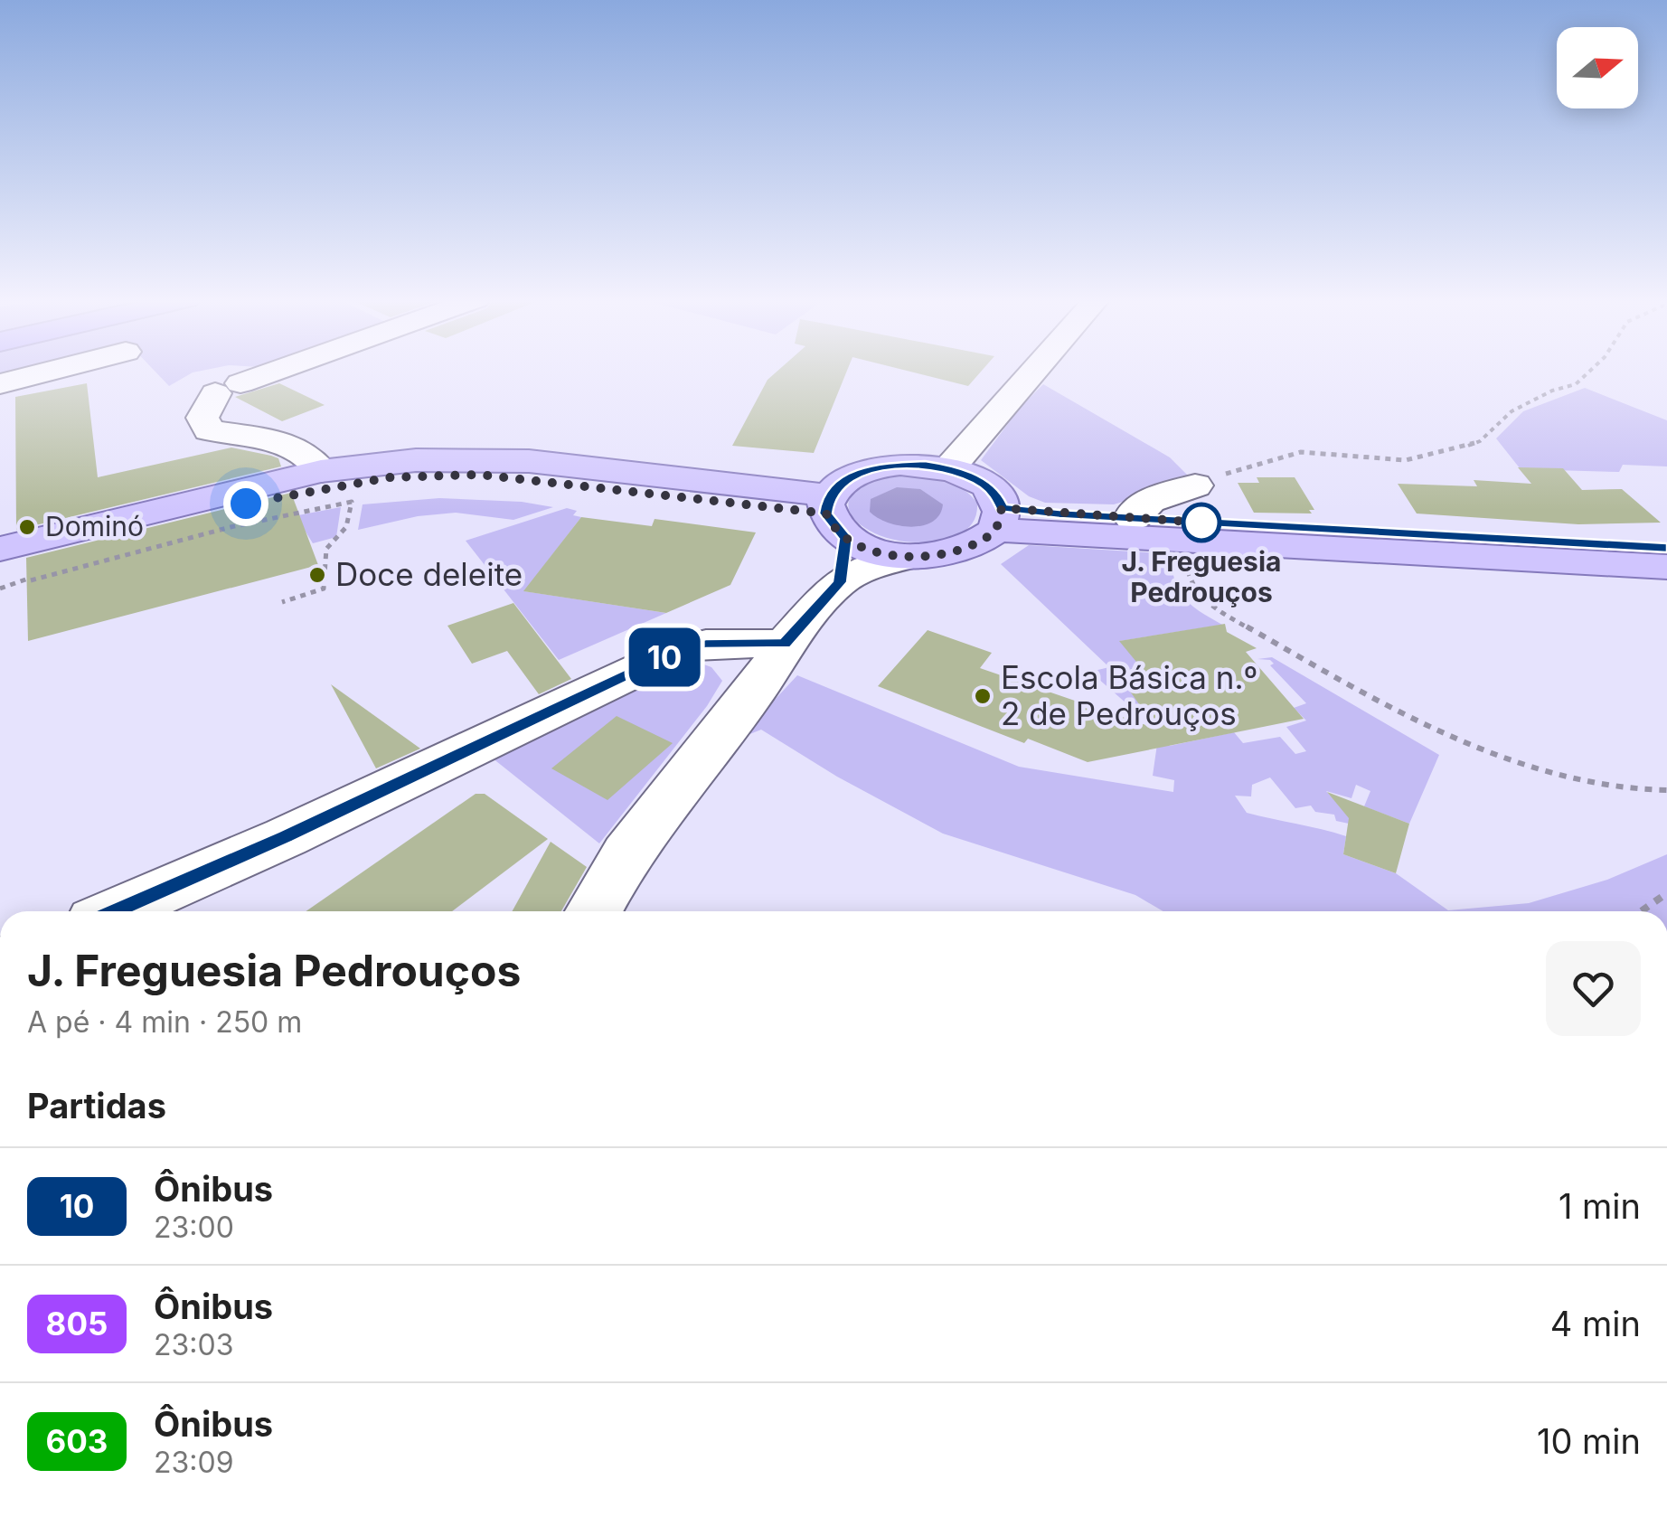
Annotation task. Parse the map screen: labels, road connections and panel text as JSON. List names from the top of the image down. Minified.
{"places":["J. Freguesia Pedrouços","Dominó","Doce deleite","Escola Básica n.º 2 de Pedrouços"],"lines":["bus line 10"],"north":"right","page":{"on_map":"10","heading":[["J. Freguesia Pedrouços","A pé · 4 min · 250 m"],"Partidas"],"list":[{"mark":"10","name":"Ônibus","note":"23:00","value":"1 min"},{"mark":"805","name":"Ônibus","note":"23:03","value":"4 min"},{"mark":"603","name":"Ônibus","note":"23:09","value":"10 min"}]}}
